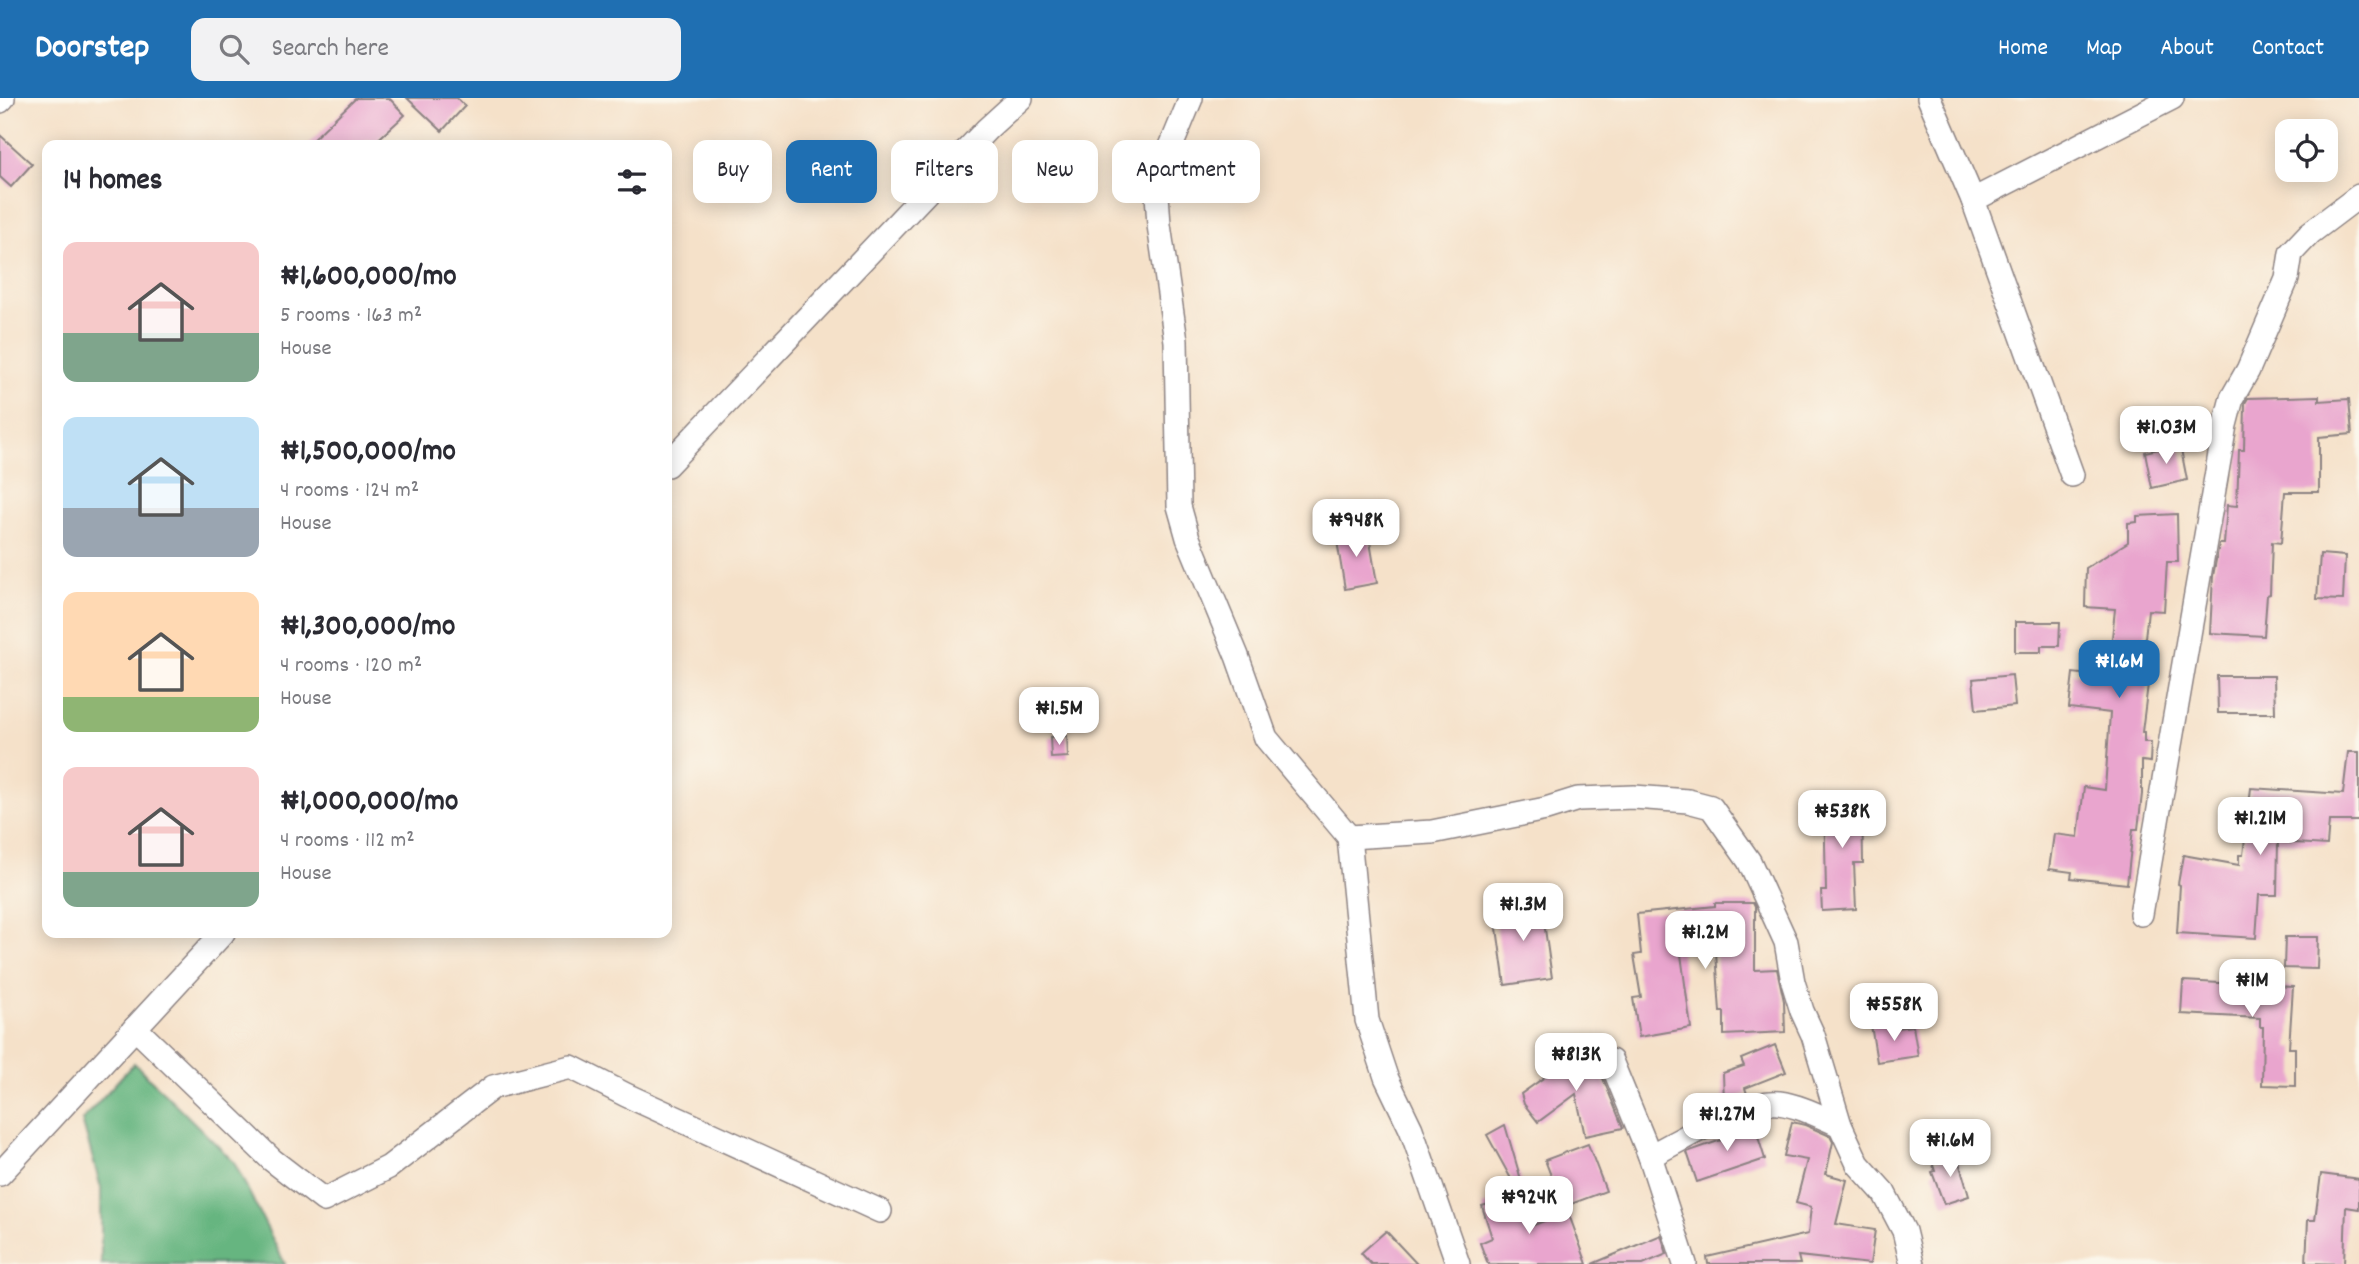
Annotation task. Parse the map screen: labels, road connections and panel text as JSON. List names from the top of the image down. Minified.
{"page":{"header":"Doorstep","search":"Search here","nav":["Home","Map","About","Contact"],"chip":["Buy","Rent","Filters","New","Apartment"],"heading":"14 homes","list":[{"name":"₦1,600,000/mo","note":"5 rooms · 163 m² · House"},{"name":"₦1,500,000/mo","note":"4 rooms · 124 m² · House"},{"name":"₦1,300,000/mo","note":"4 rooms · 120 m² · House"},{"name":"₦1,000,000/mo","note":"4 rooms · 112 m² · House"}],"price":["₦1.03M","₦948K","₦1.6M","₦1.5M","₦538K","₦1.21M","₦1.3M","₦1.2M","₦1M","₦558K","₦813K","₦1.27M","₦1.6M","₦924K"]}}
